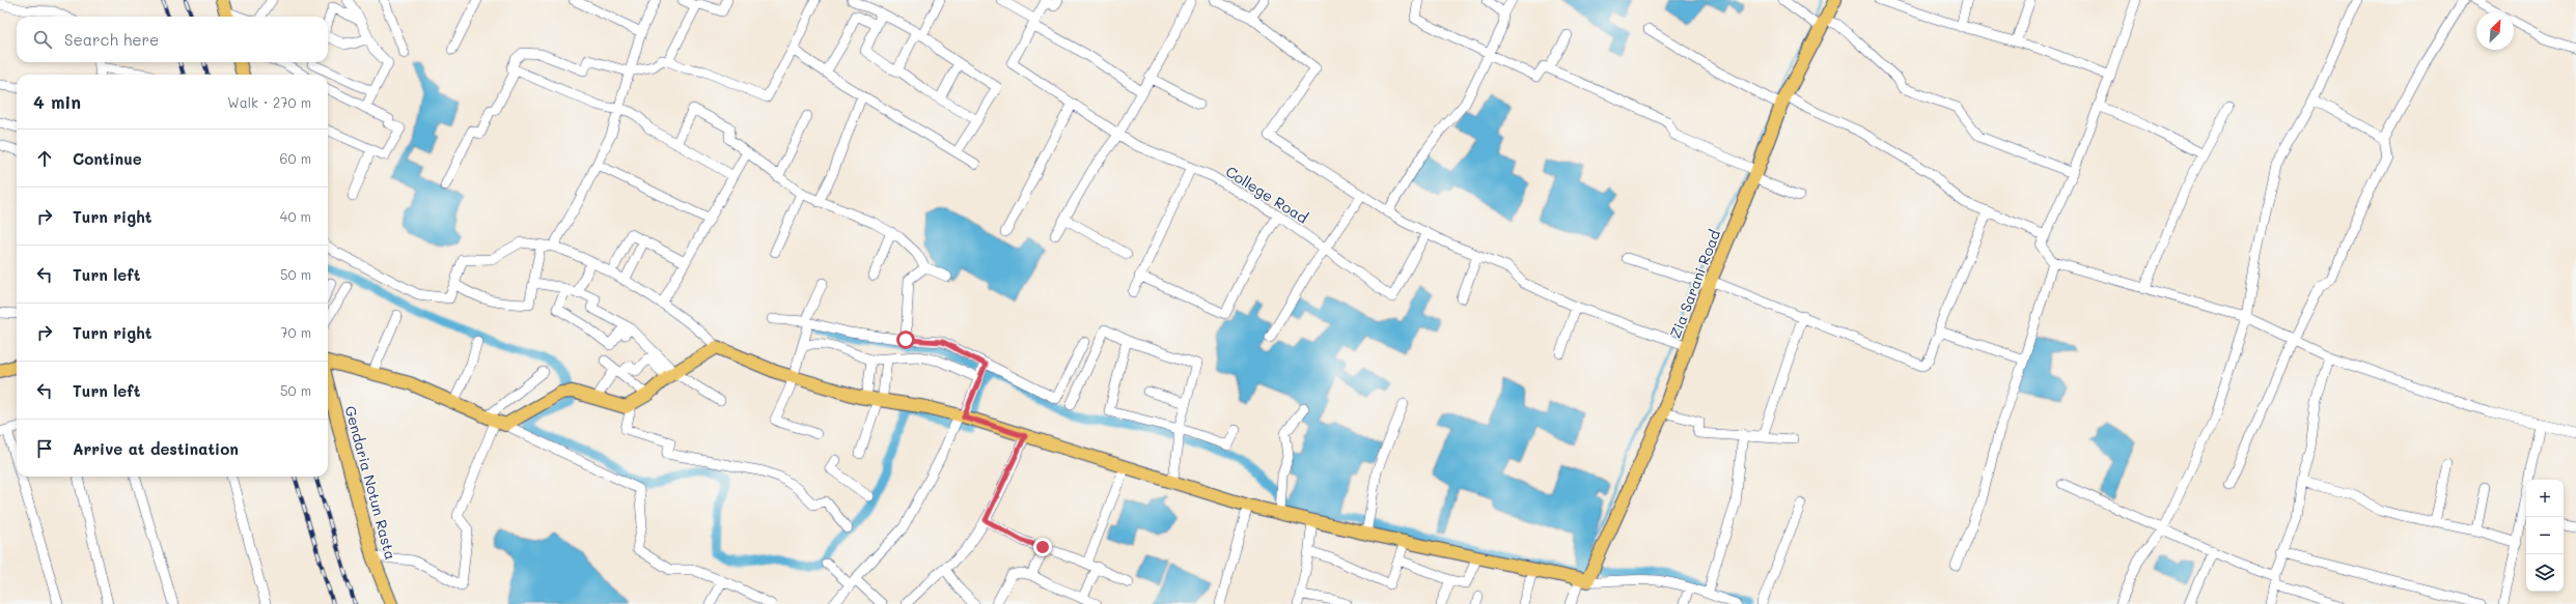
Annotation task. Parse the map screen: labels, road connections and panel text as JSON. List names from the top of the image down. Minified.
{"streets":{"main road":["Zia Sarani Road","Gendaria Notun Rasta"],"street":["College Road"]},"north":"top right","page":{"search":"Search here","heading":["4 min","Walk · 270 m"],"list":[["Continue","60 m"],["Turn right","40 m"],["Turn left","50 m"],["Turn right","70 m"],["Turn left","50 m"],"Arrive at destination"],"map_buttons":["+","−"]}}
